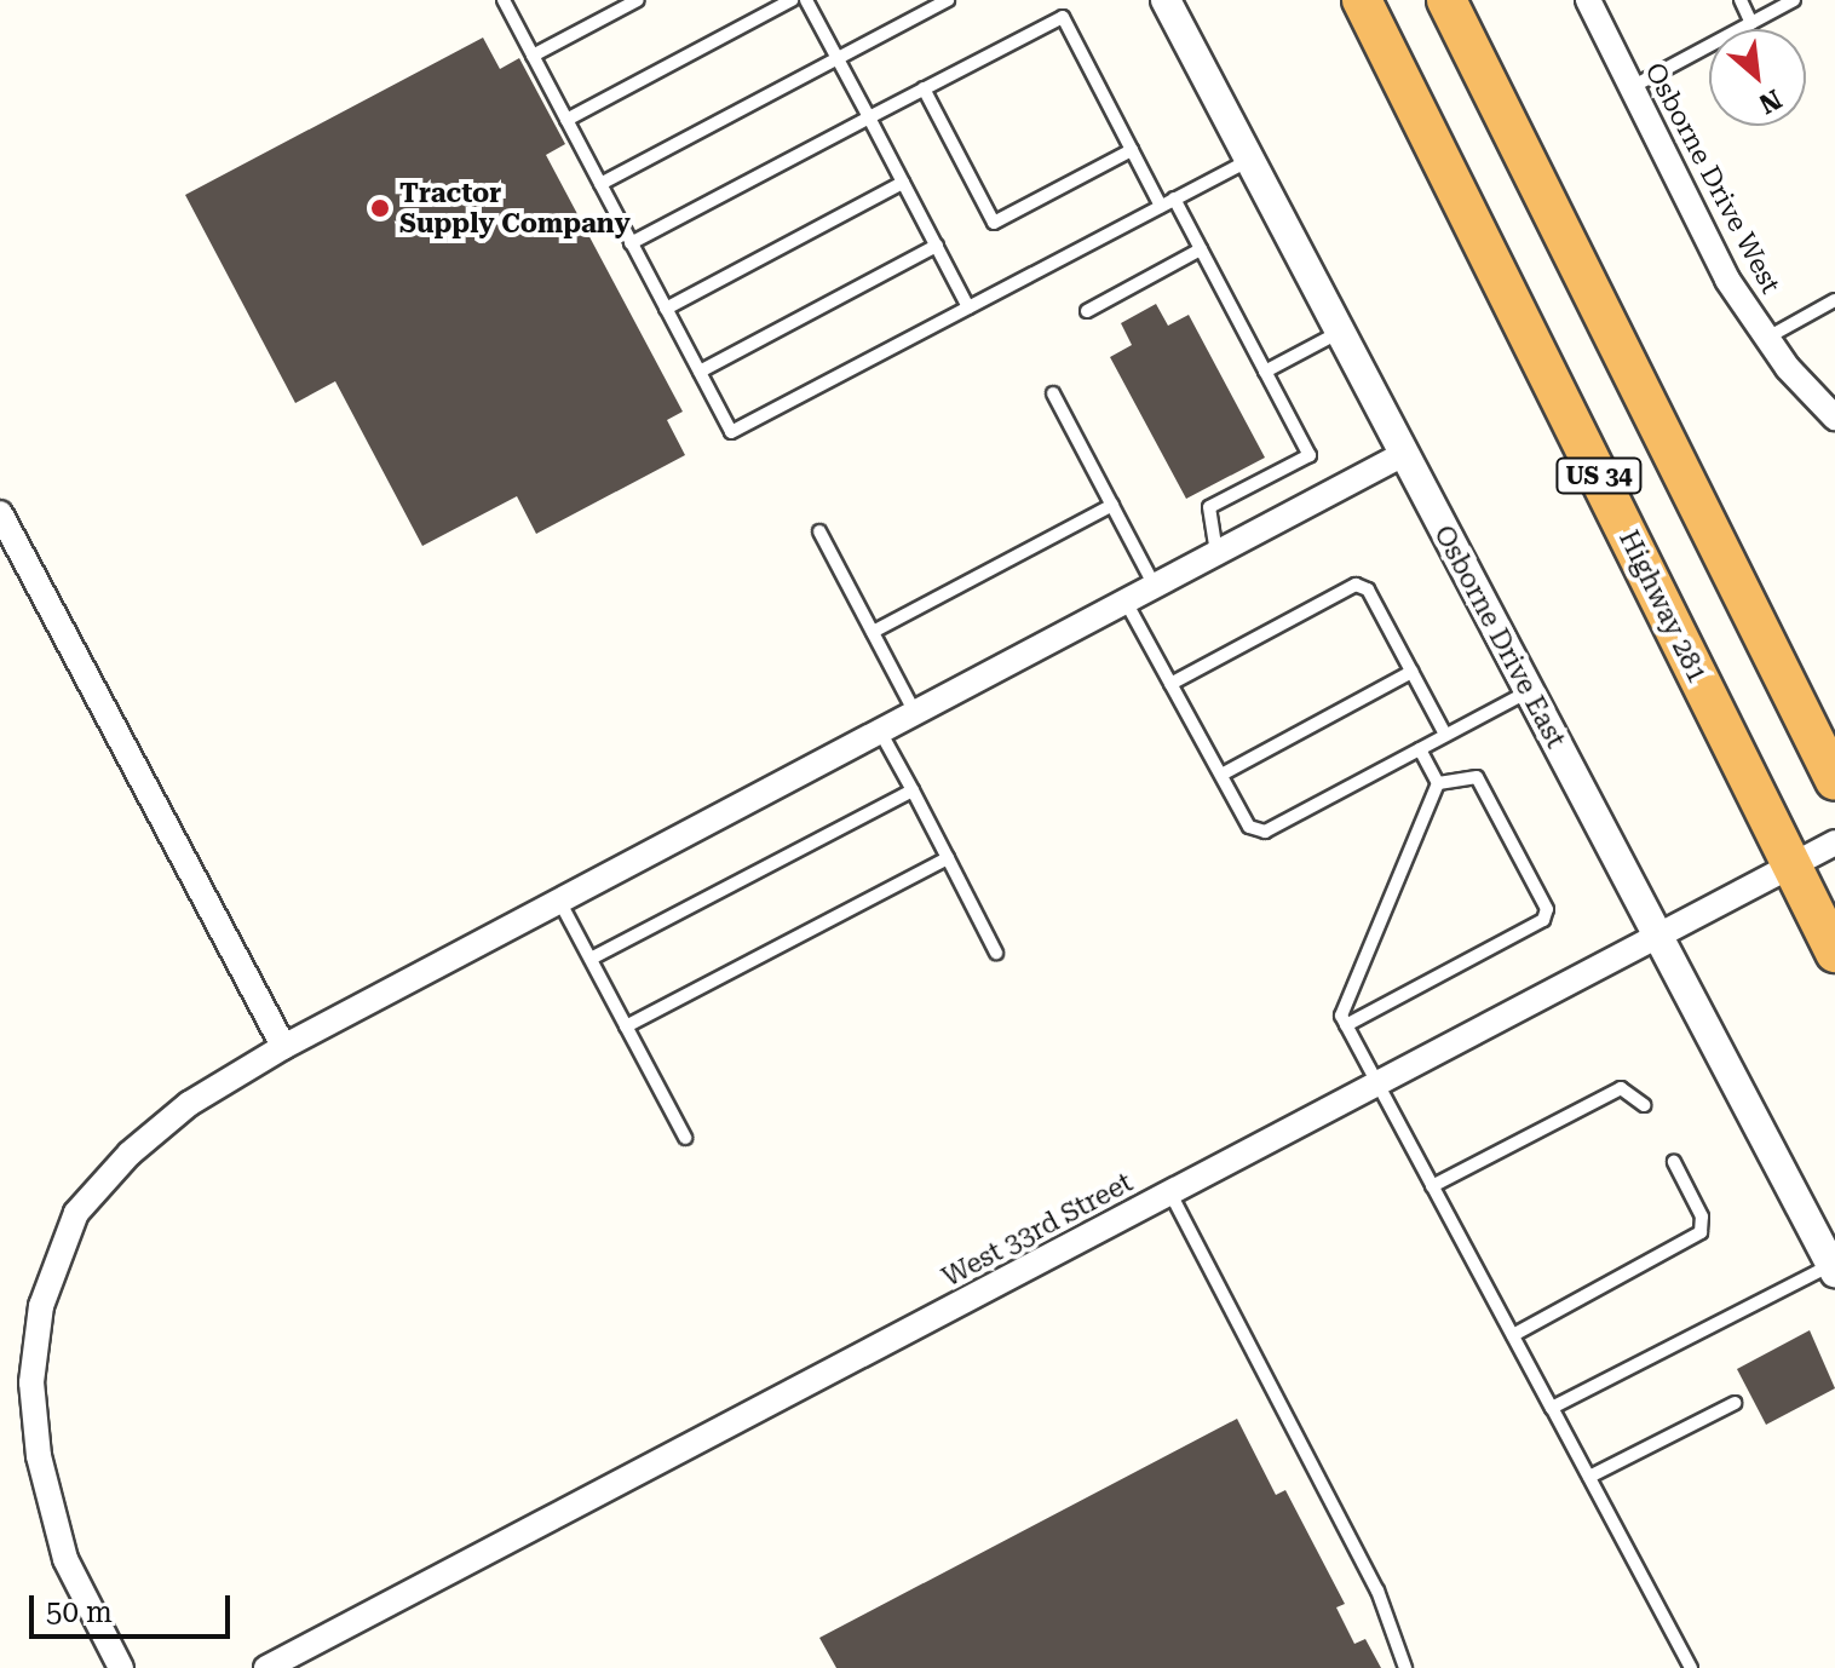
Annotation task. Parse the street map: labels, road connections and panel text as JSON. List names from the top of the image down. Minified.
{"streets":{"highway":["US 34","Highway 281"],"street":["Osborne Drive West","Osborne Drive East","West 33rd Street"]},"crossings":[["Highway 281","West 33rd Street"],["Osborne Drive East","West 33rd Street"]],"places":["Tractor Supply Company"],"scale_bar":"50 m","north":"bottom right"}
